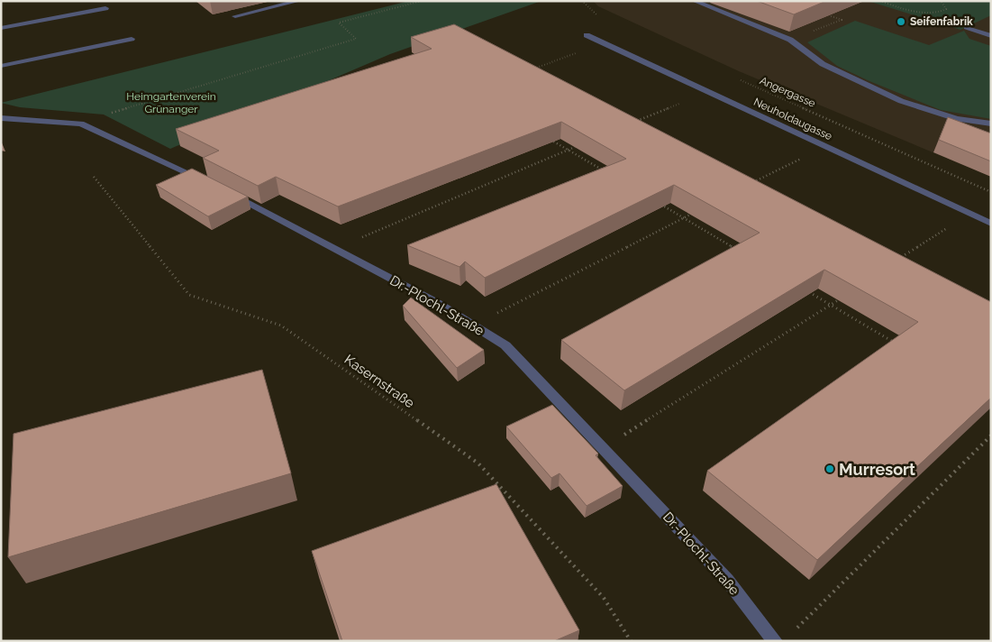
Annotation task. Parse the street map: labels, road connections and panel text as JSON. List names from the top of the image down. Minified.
{"streets":{"street":["Neuholdaugasse","Dr.-Plochl-Straße"],"path":["Angergasse","Kasernstraße"]},"parks":["Heimgartenverein Grünanger"],"places":["Seifenfabrik","Murresort"]}
